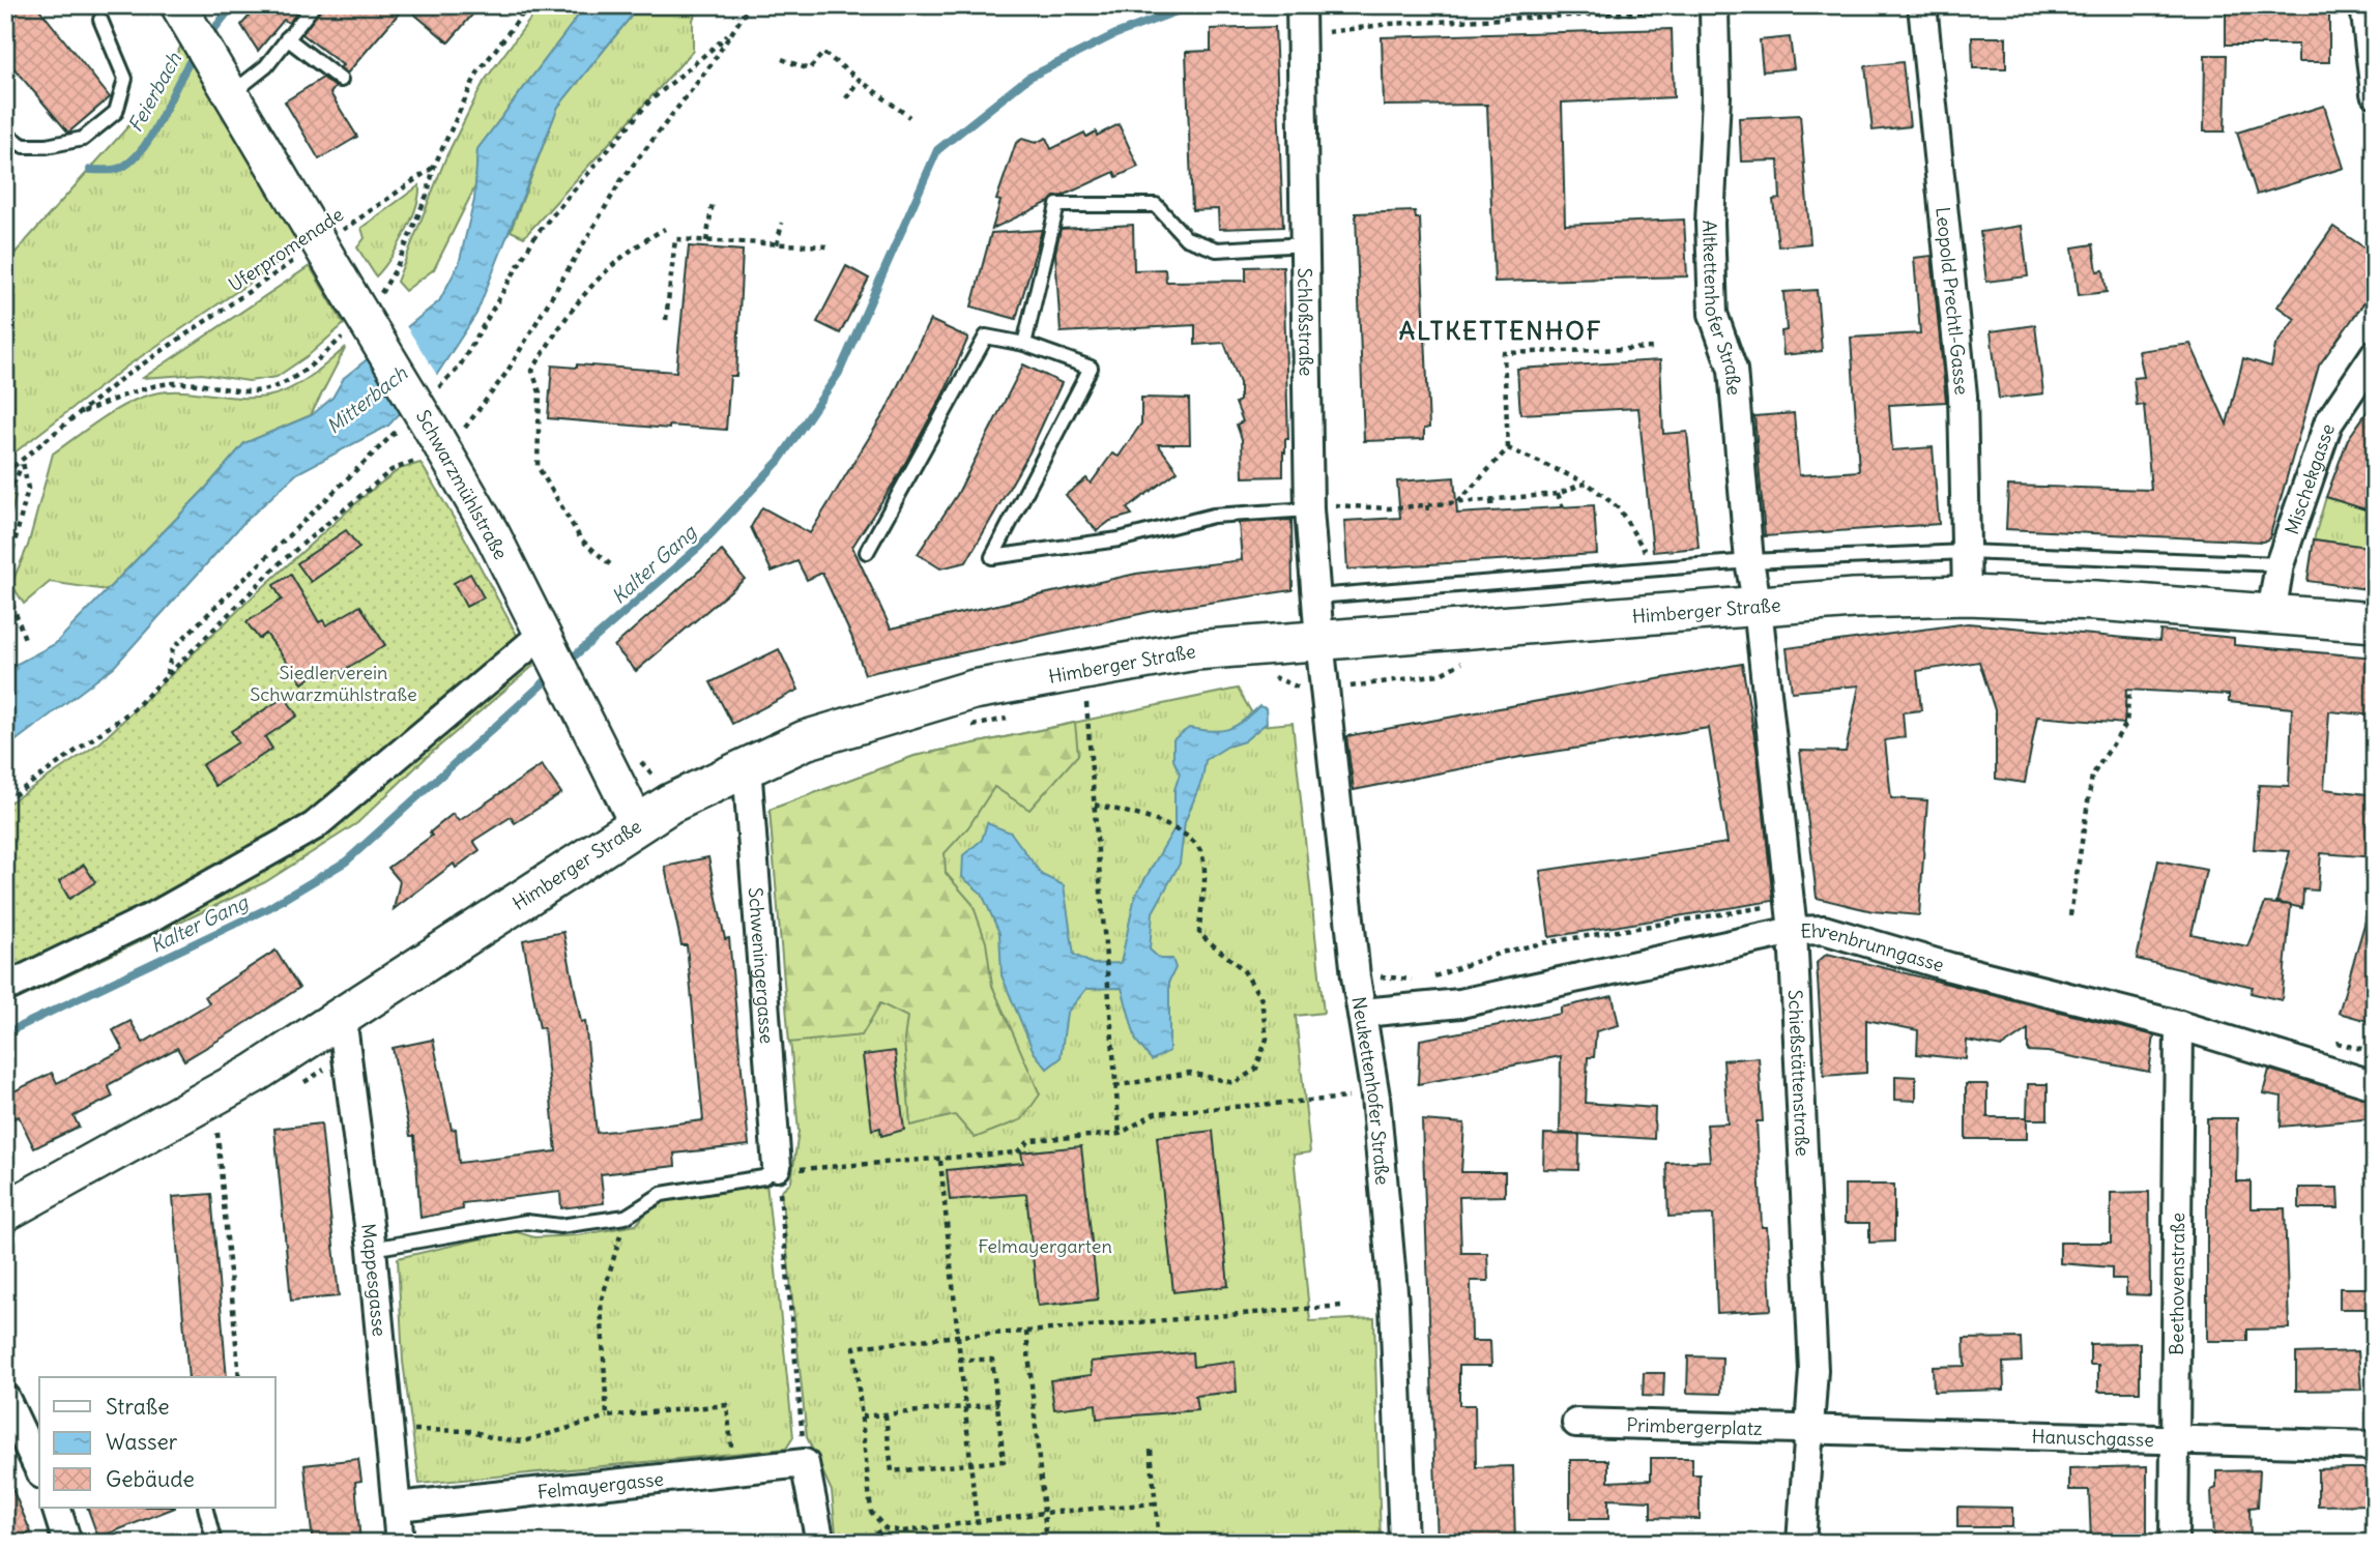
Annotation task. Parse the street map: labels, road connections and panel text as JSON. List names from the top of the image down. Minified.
{"streets":{"main road":["Himberger Straße"],"street":["Leopold Prechtl-Gasse","Altkettenhofer Straße","Schloßstraße","Mischekgasse","Schwarzmühlstraße","Ehrenbrunngasse","Schweningergasse","Schießstättenstraße","Neukettenhofer Straße","Mappesgasse","Beethovenstraße","Primbergerplatz","Hanuschgasse","Felmayergasse"],"path":["Uferpromenade"]},"crossings":[["Uferpromenade","Schwarzmühlstraße"],["Leopold Prechtl-Gasse","Himberger Straße"],["Altkettenhofer Straße","Himberger Straße"],["Altkettenhofer Straße","Schießstättenstraße"],["Schloßstraße","Himberger Straße"],["Schloßstraße","Neukettenhofer Straße"],["Mischekgasse","Himberger Straße"],["Schwarzmühlstraße","Himberger Straße"],["Himberger Straße","Schweningergasse"],["Himberger Straße","Schießstättenstraße"],["Himberger Straße","Neukettenhofer Straße"],["Himberger Straße","Mappesgasse"],["Ehrenbrunngasse","Schießstättenstraße"],["Ehrenbrunngasse","Neukettenhofer Straße"],["Ehrenbrunngasse","Beethovenstraße"],["Schießstättenstraße","Primbergerplatz"],["Schießstättenstraße","Hanuschgasse"],["Mappesgasse","Felmayergasse"],["Beethovenstraße","Hanuschgasse"],["Primbergerplatz","Hanuschgasse"]],"districts":["ALTKETTENHOF"],"water":["Feierbach","Mitterbach","Kalter Gang"],"parks":["Siedlerverein Schwarzmühlstraße","Felmayergarten"],"legend":["Straße","Wasser","Gebäude"]}
